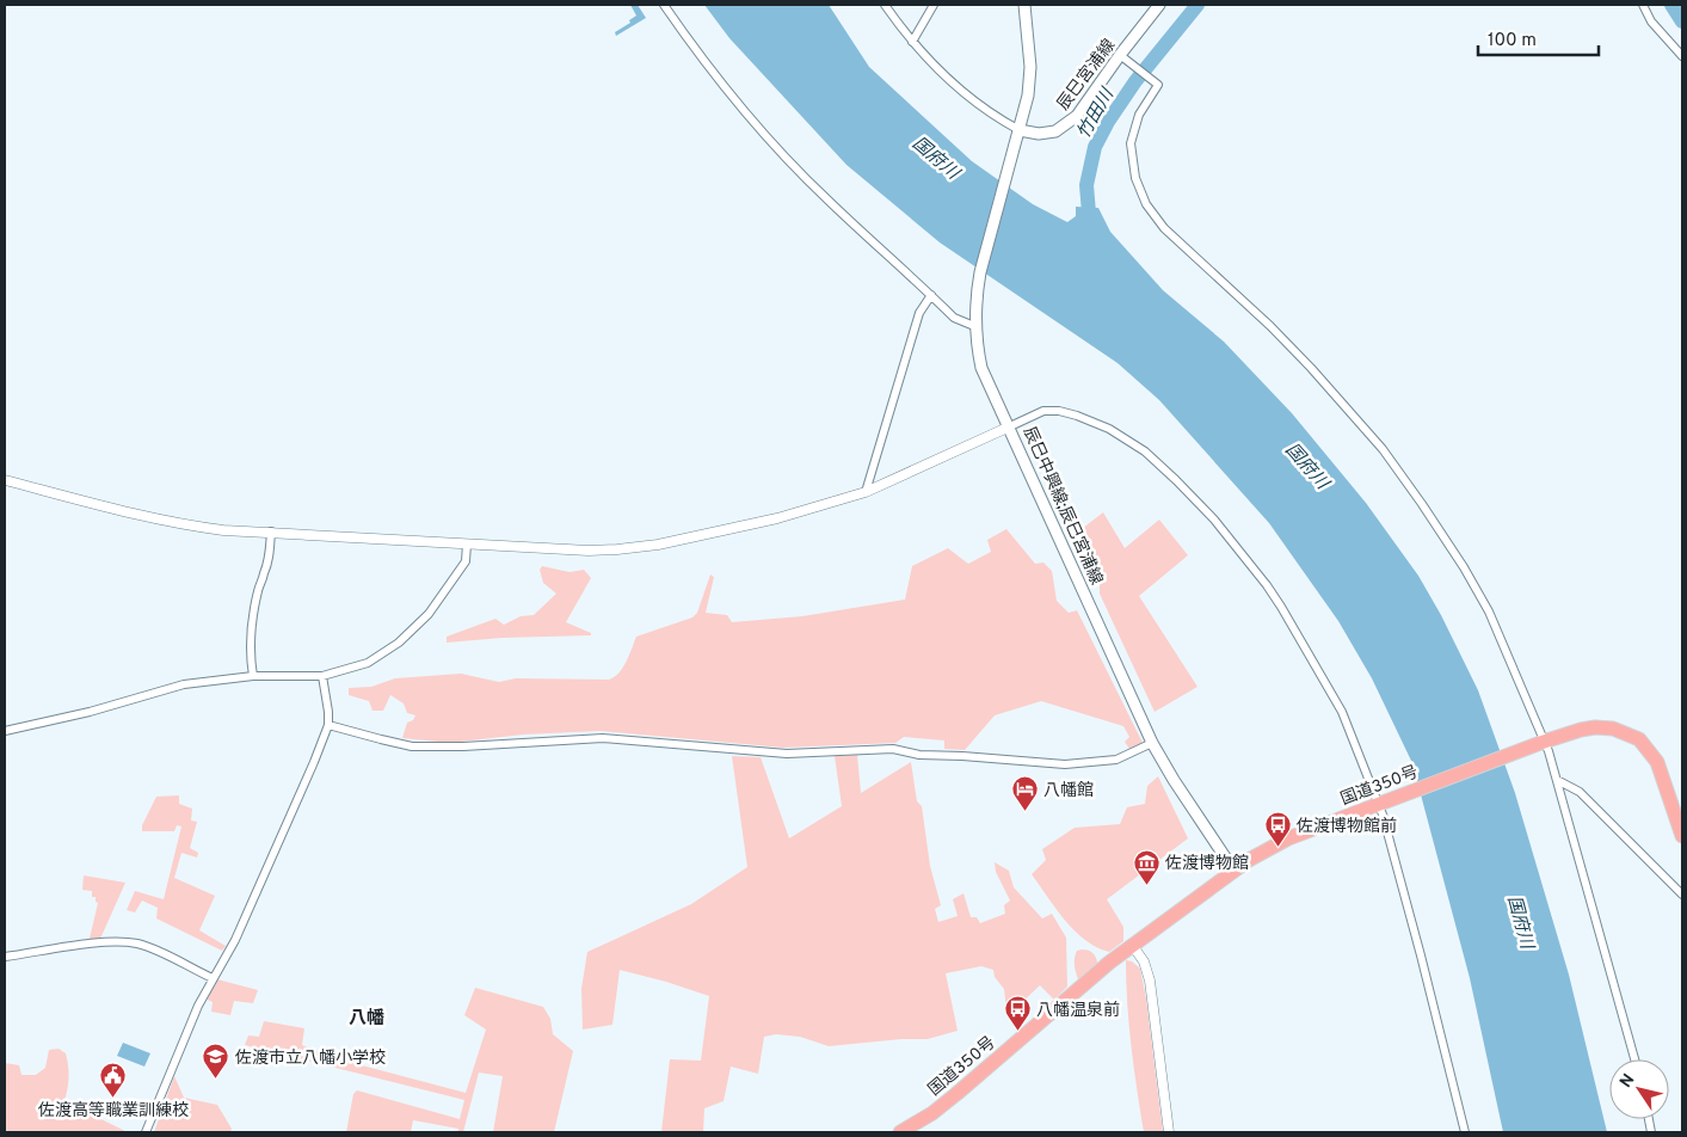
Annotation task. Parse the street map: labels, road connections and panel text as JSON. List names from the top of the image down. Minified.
{"streets":{"highway":["国道350号"],"main road":["辰巳宮浦線","辰巳中興線;辰巳宮浦線"]},"crossings":[["辰巳宮浦線","辰巳中興線;辰巳宮浦線"],["辰巳中興線;辰巳宮浦線","国道350号"]],"districts":["八幡"],"water":["竹田川","国府川"],"places":{"hotel":["八幡館"],"bus stop":["佐渡博物館前","八幡温泉前"],"museum":["佐渡博物館"],"school or university":["佐渡市立八幡小学校"],"public building":["佐渡高等職業訓練校"]},"scale_bar":"100 m","north":"top left"}
